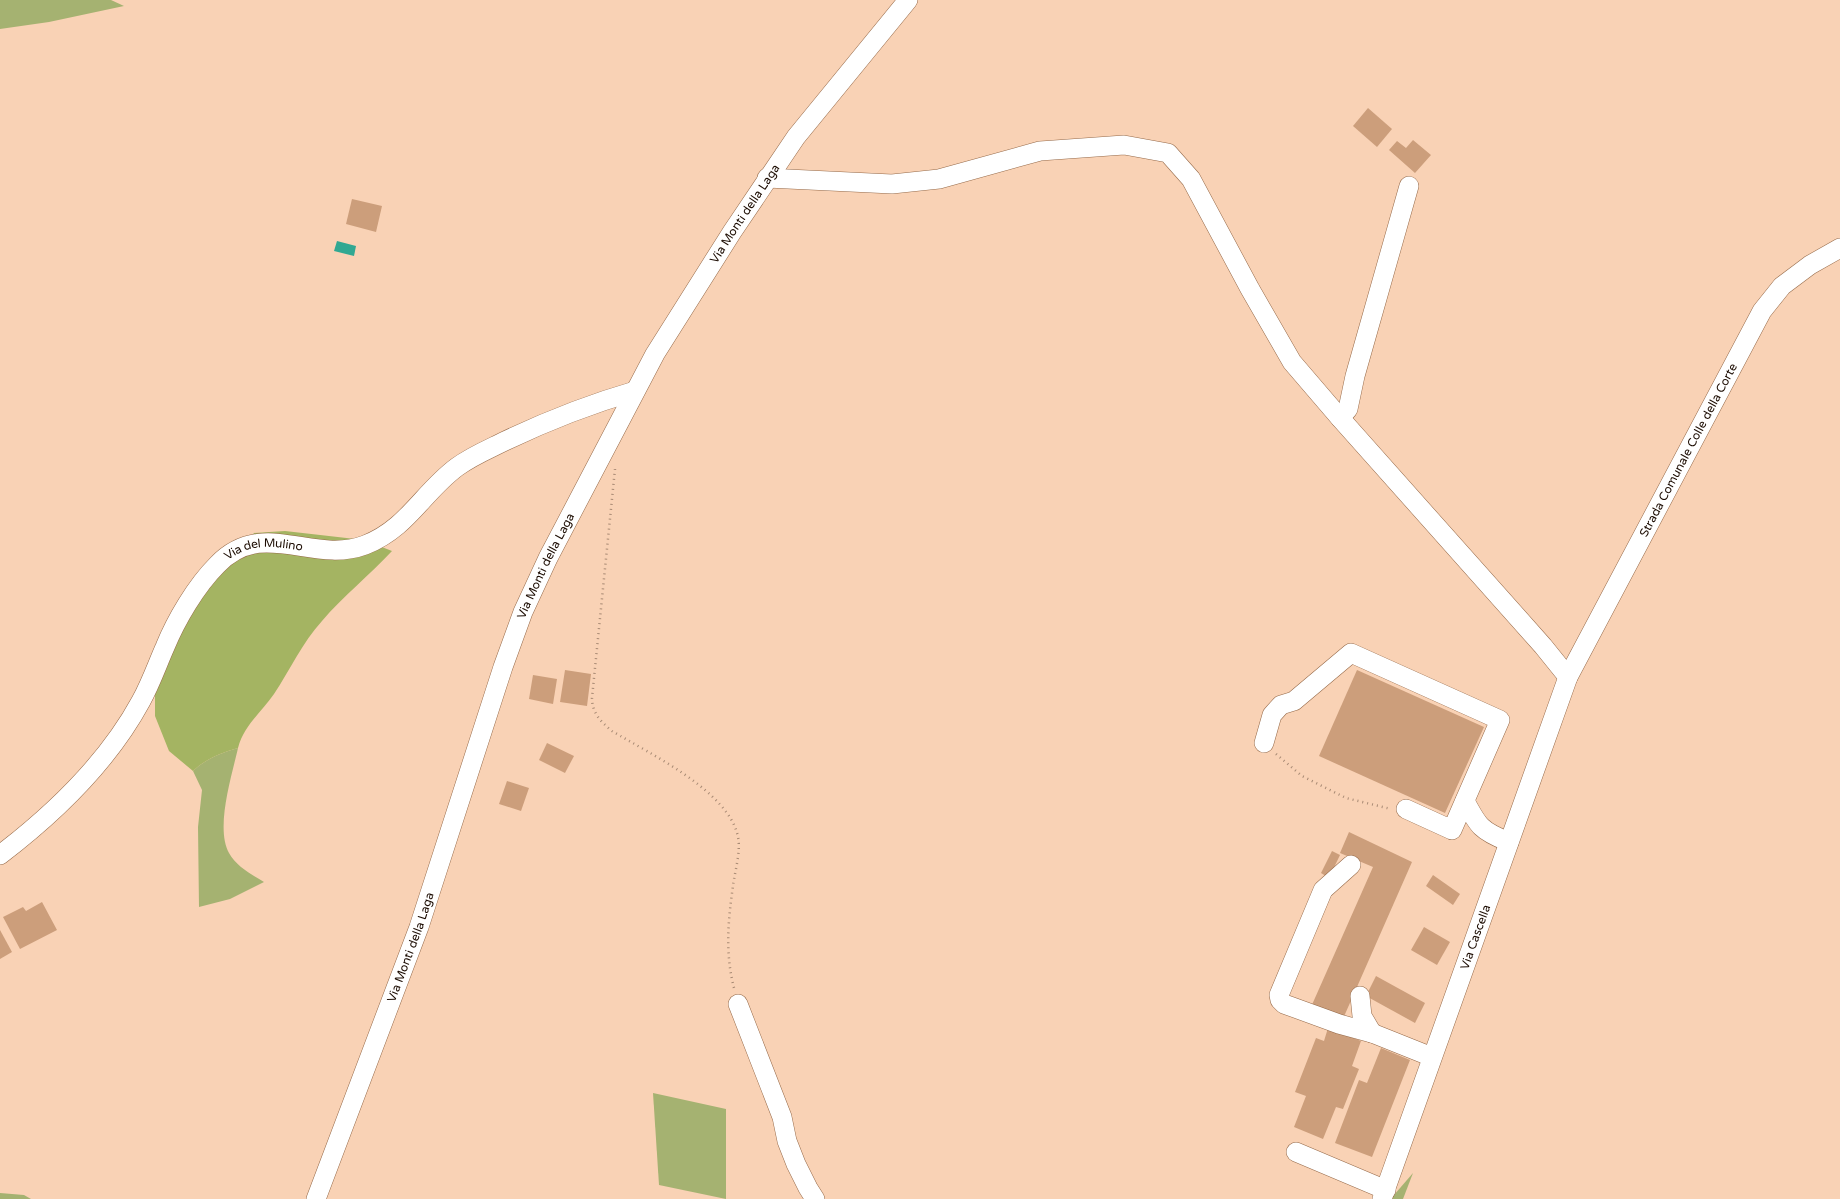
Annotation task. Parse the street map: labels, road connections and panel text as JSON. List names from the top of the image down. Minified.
{"streets":{"street":["Via Monti della Laga","Strada Comunale Colle della Corte","Via del Mulino","Via Cascella"]},"crossings":[["Via Monti della Laga","Via del Mulino"],["Strada Comunale Colle della Corte","Via Cascella"]]}
